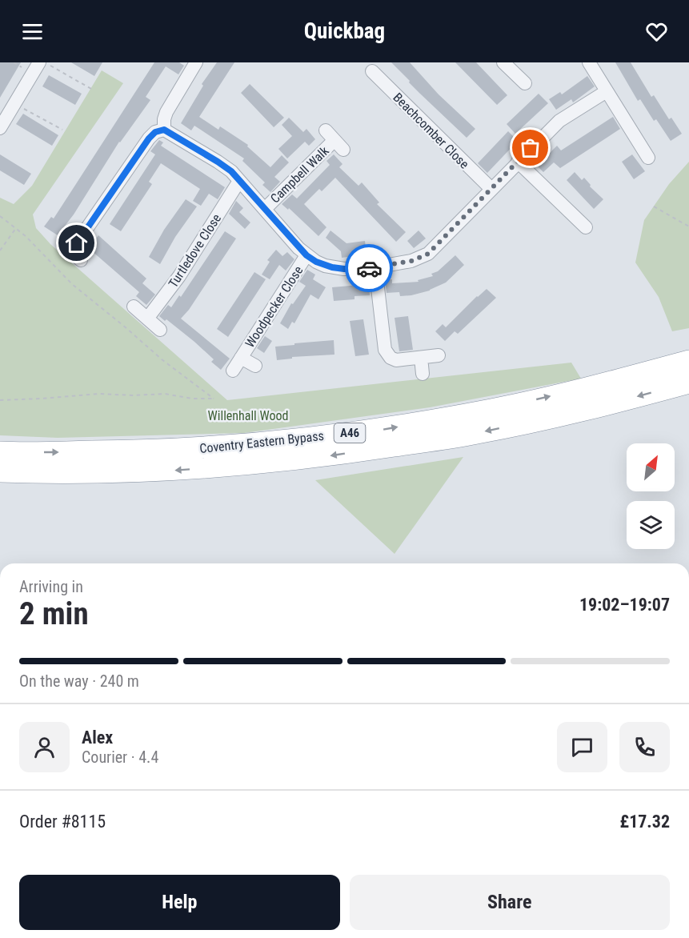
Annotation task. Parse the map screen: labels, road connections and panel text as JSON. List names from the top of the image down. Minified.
{"streets":{"highway":["A46","Coventry Eastern Bypass"],"street":["Beachcomber Close","Campbell Walk","Turtledove Close","Woodpecker Close"]},"parks":["Willenhall Wood"],"north":"top right","page":{"header":"Quickbag","heading":["2 min","Arriving in","19:02–19:07"],"panel":["Alex","Courier · 4.4","Order #8115","£17.32"],"bar":"On the way · 240 m","buttons":["Help","Share"]}}
